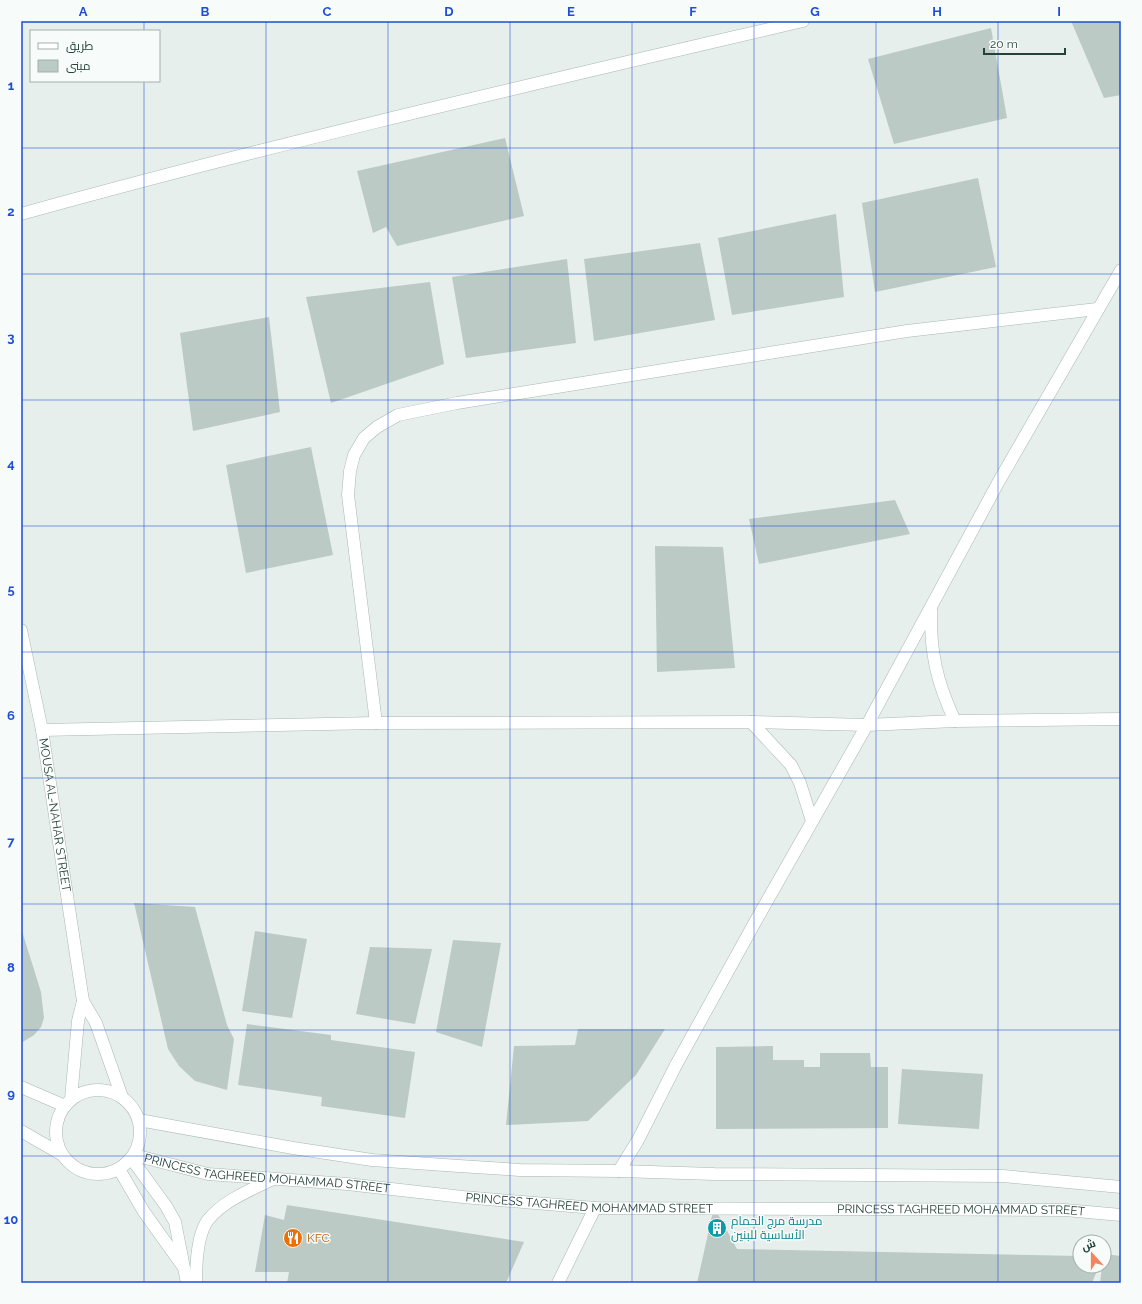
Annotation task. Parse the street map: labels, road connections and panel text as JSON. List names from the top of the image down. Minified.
{"streets":{"street":["MOUSA AL-NAHAR STREET","PRINCESS TAGHREED MOHAMMAD STREET"]},"crossings":[["MOUSA AL-NAHAR STREET","PRINCESS TAGHREED MOHAMMAD STREET"]],"places":{"building":["مدرسة مرج الحمام الأساسية للبنين"],"restaurant":["KFC"]},"legend":["طريق","مبنى"],"scale_bar":"20 m","north":"top","grid":{"columns":["A","B","C","D","E","F","G","H","I"],"rows":["1","2","3","4","5","6","7","8","9","10"]}}
